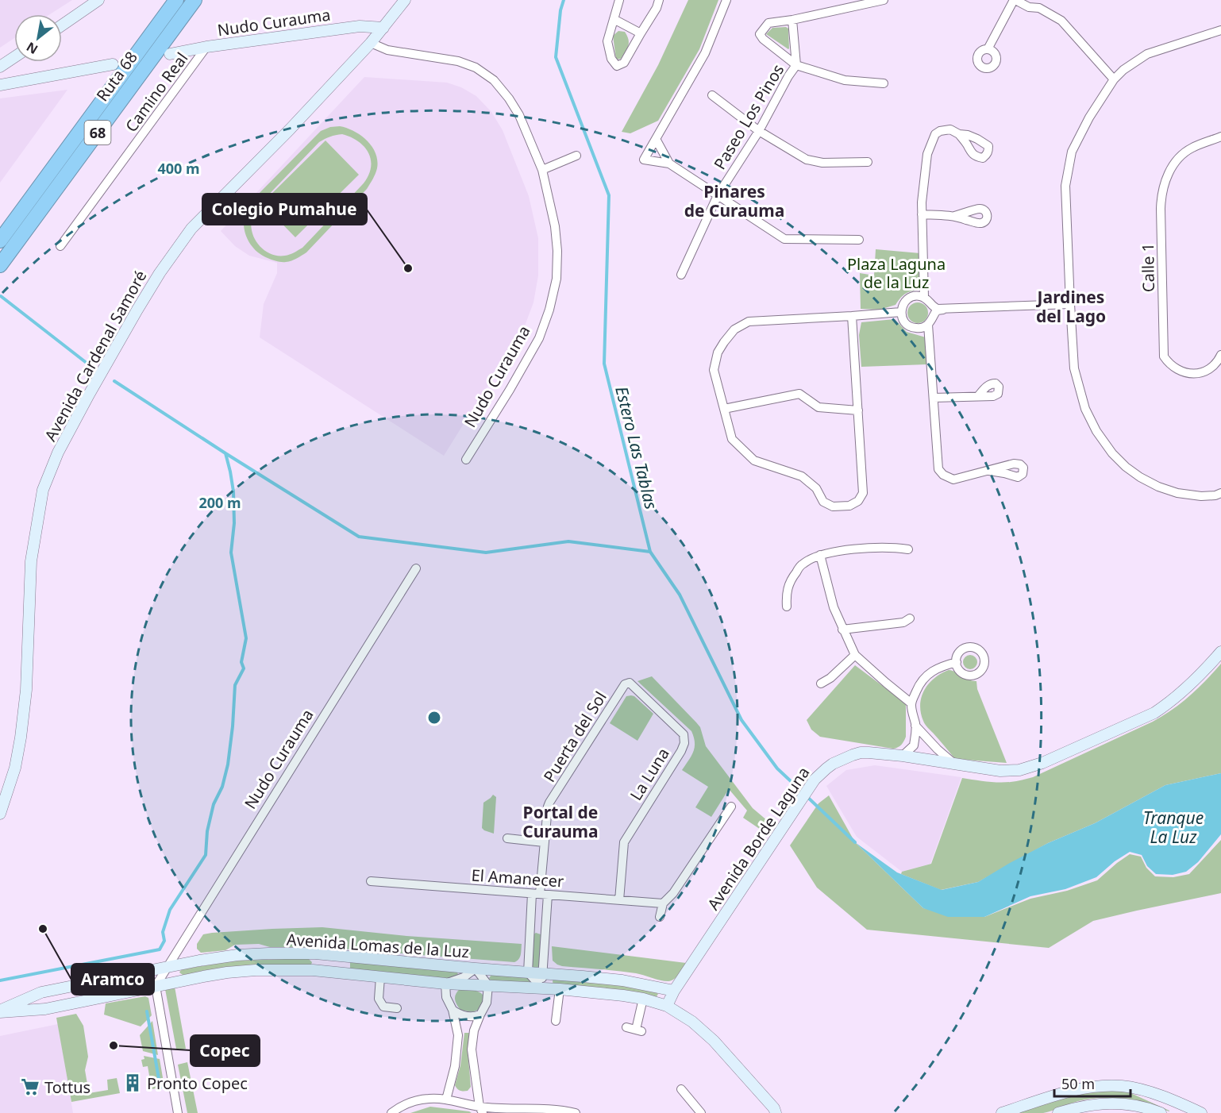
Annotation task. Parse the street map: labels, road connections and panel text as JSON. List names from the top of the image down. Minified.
{"streets":{"highway":["Ruta 68","68"],"street":["Nudo Curauma","Camino Real","Paseo Los Pinos","Calle 1","Avenida Cardenal Samoré","Puerta del Sol","La Luna","Avenida Borde Laguna","El Amanecer","Avenida Lomas de la Luz"]},"crossings":[["Nudo Curauma","Camino Real"],["Nudo Curauma","Avenida Cardenal Samoré"],["Nudo Curauma","Avenida Lomas de la Luz"],["Puerta del Sol","La Luna"],["Puerta del Sol","El Amanecer"],["Puerta del Sol","Avenida Lomas de la Luz"],["La Luna","El Amanecer"],["Avenida Borde Laguna","Avenida Lomas de la Luz"]],"districts":["Pinares de Curauma","Jardines del Lago","Portal de Curauma"],"water":["Estero Las Tablas","Tranque La Luz"],"parks":["Plaza Laguna de la Luz"],"places":{"other":["Colegio Pumahue","Aramco","Copec"],"building":["Pronto Copec"],"supermarket":["Tottus"]},"scale_bar":"50 m","north":"bottom left","rings":["400 m","200 m"]}
